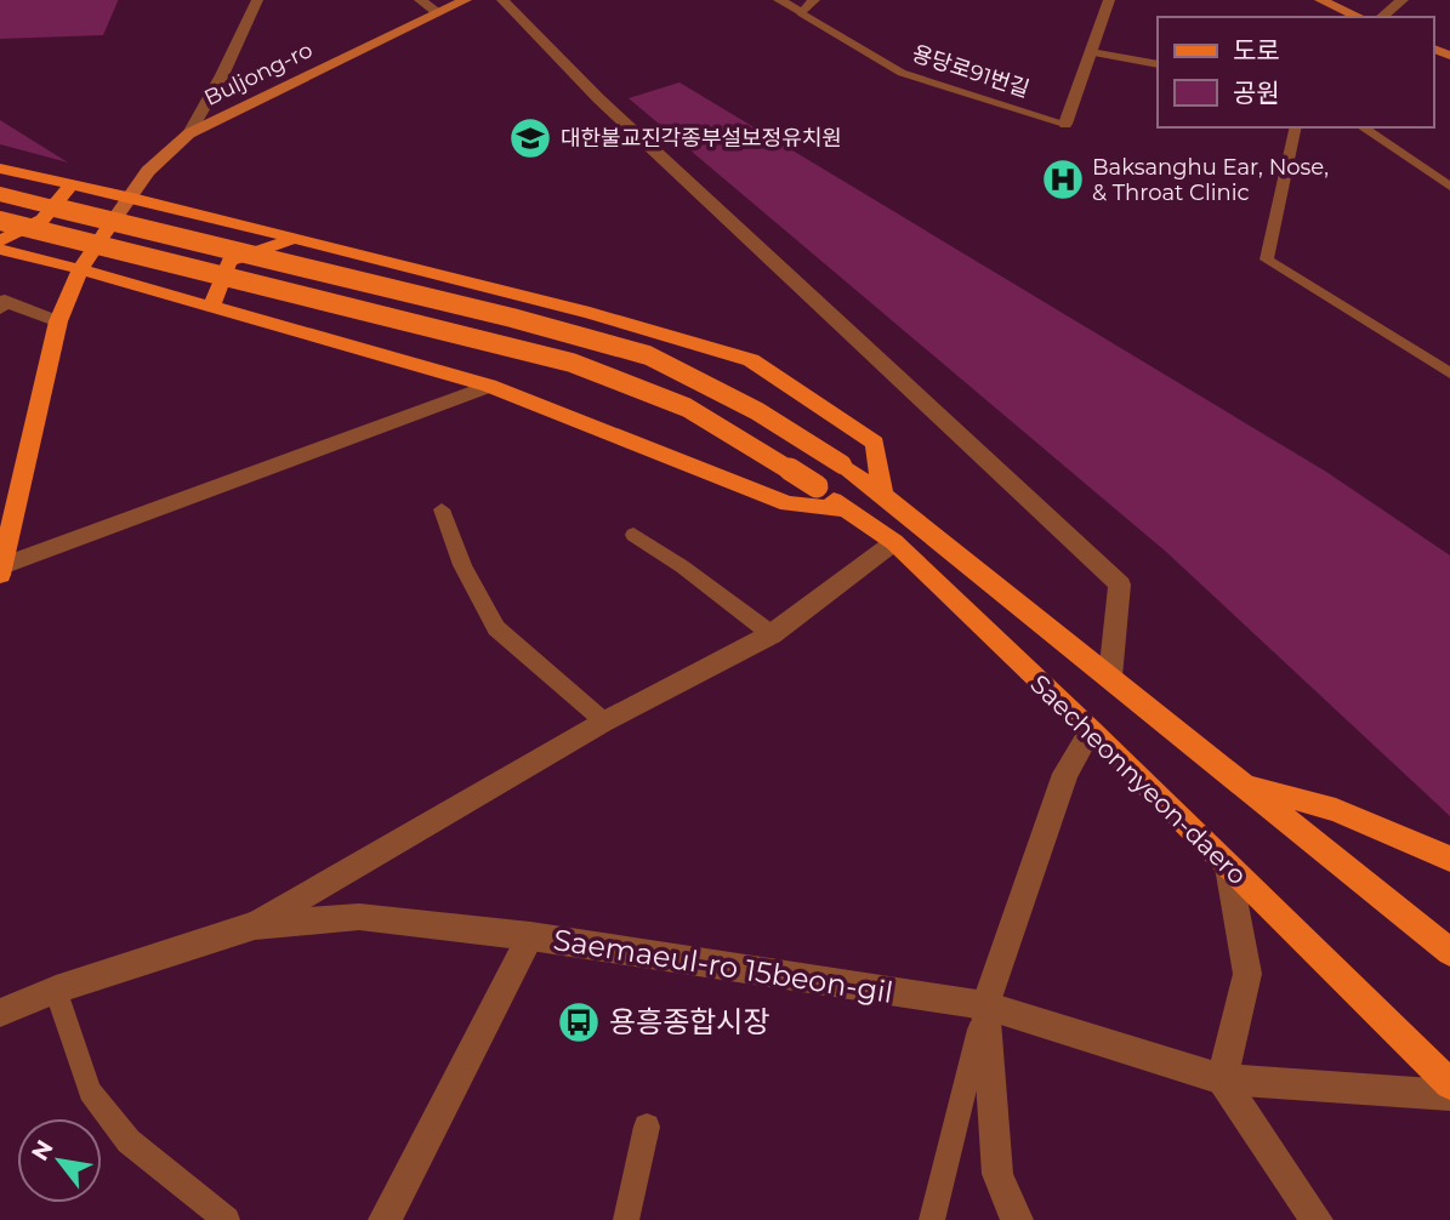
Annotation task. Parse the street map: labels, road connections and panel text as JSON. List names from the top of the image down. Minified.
{"streets":{"main road":["Buljong-ro","Saecheonnyeon-daero"],"street":["용당로91번길","Saemaeul-ro 15beon-gil"]},"places":{"school or university":["대한불교진각종부설보정유치원"],"hospital":["Baksanghu Ear, Nose, & Throat Clinic"],"bus stop":["용흥종합시장"]},"legend":["도로","공원"],"north":"top left"}
